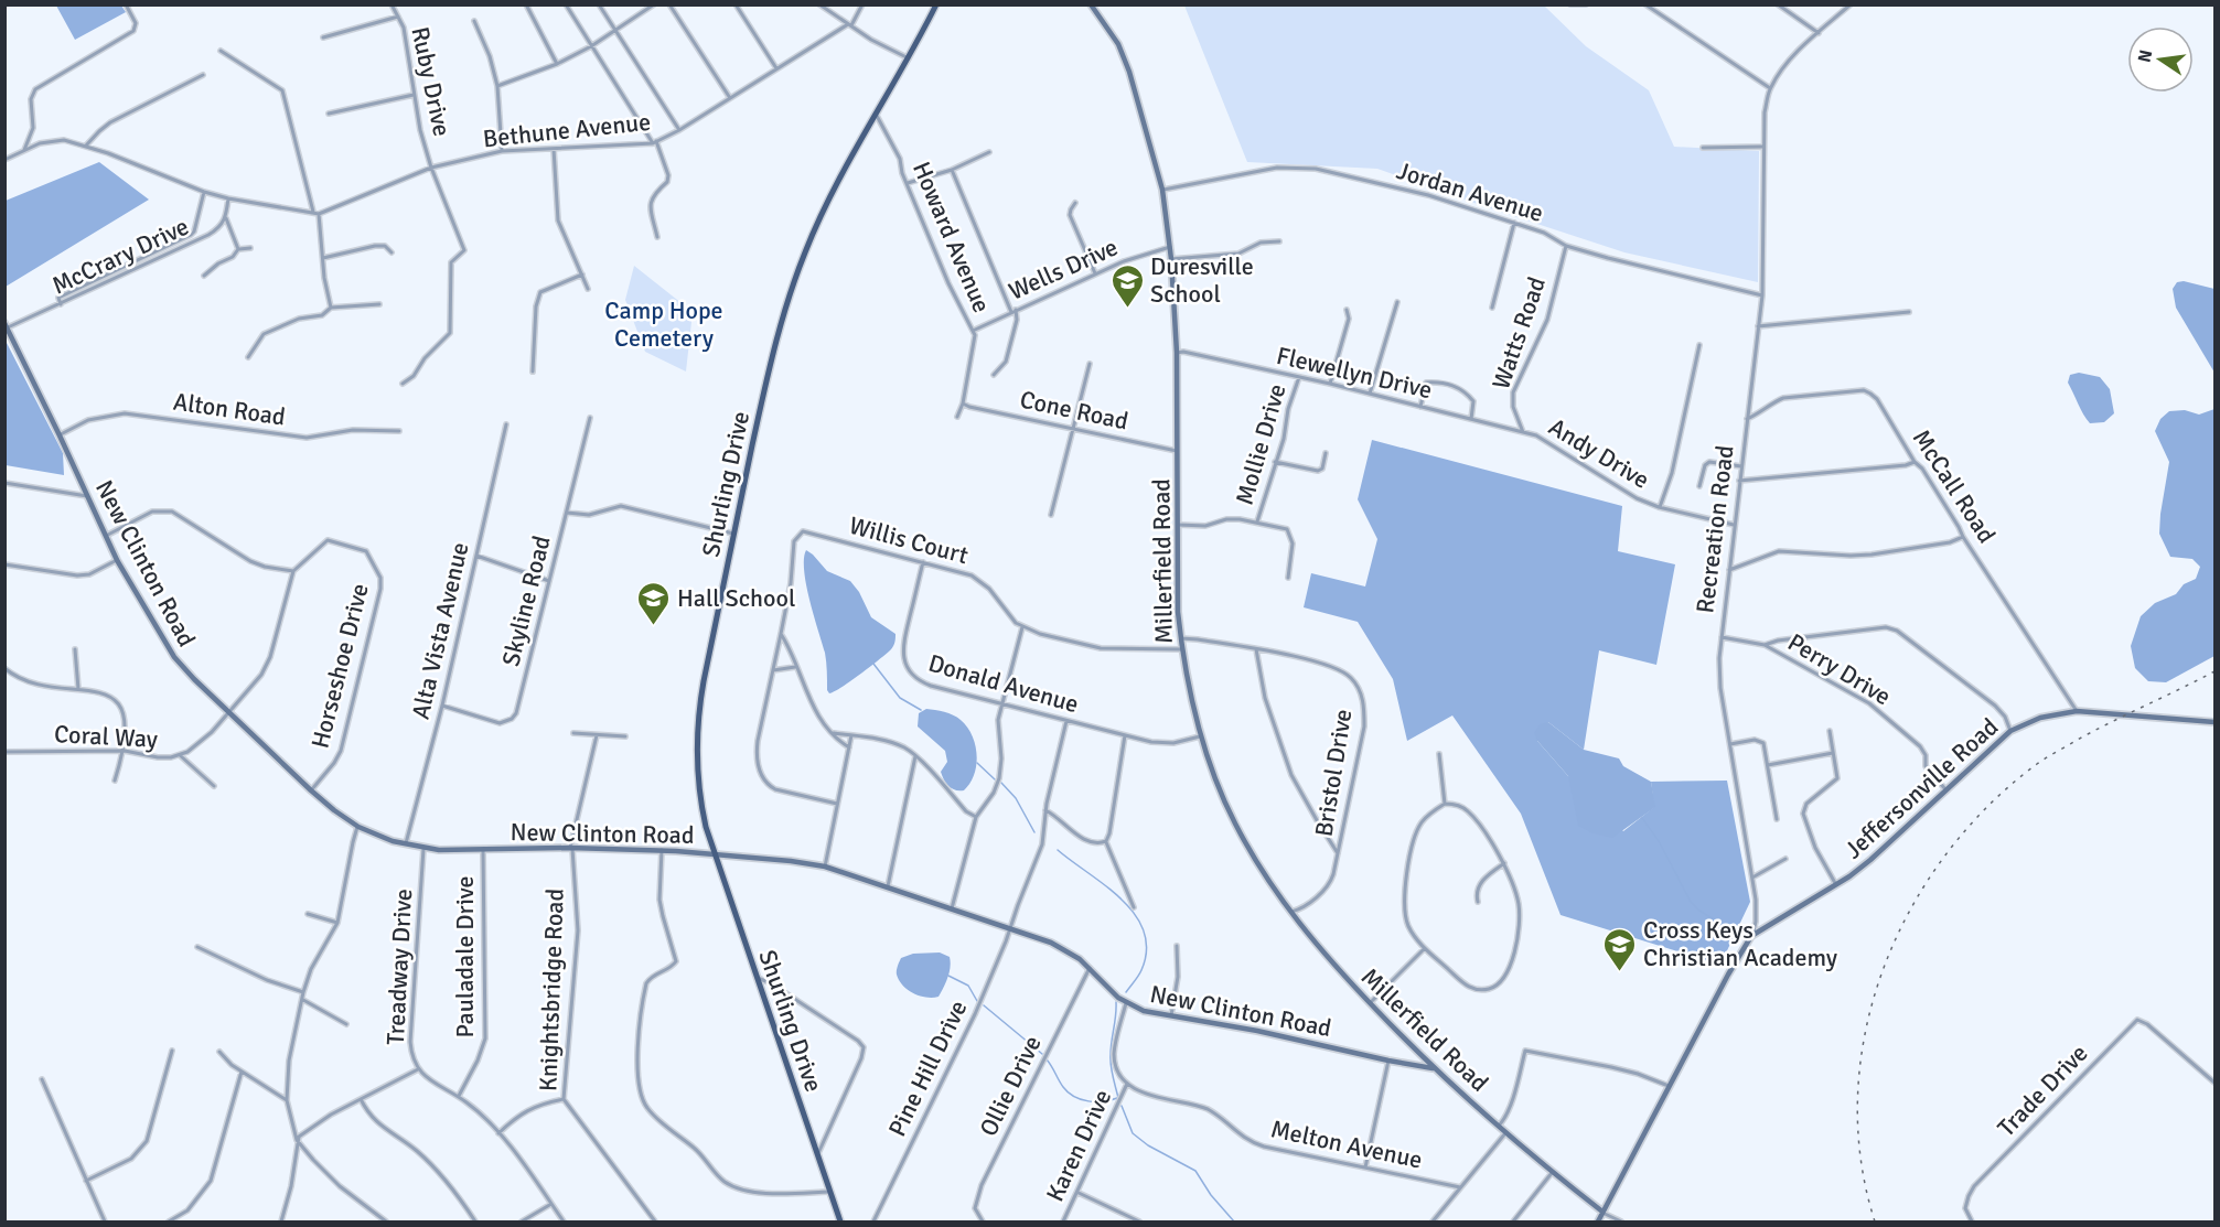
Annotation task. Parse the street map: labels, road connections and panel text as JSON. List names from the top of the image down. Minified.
{"streets":{"main road":["Shurling Drive","Millerfield Road","New Clinton Road","Jeffersonville Road"],"street":["Ruby Drive","Bethune Avenue","Jordan Avenue","Howard Avenue","McCrary Drive","Wells Drive","Watts Road","Flewellyn Drive","Alton Road","Cone Road","Mollie Drive","Andy Drive","McCall Road","Recreation Road","Willis Court","Skyline Road","Alta Vista Avenue","Horseshoe Drive","Perry Drive","Donald Avenue","Coral Way","Bristol Drive","Pauladale Drive","Treadway Drive","Knightsbridge Road","Pine Hill Drive","Ollie Drive","Trade Drive","Melton Avenue","Karen Drive"]},"crossings":[["Ruby Drive","Bethune Avenue"],["Jordan Avenue","Watts Road"],["Jordan Avenue","Recreation Road"],["Jordan Avenue","Millerfield Road"],["Howard Avenue","Wells Drive"],["Howard Avenue","Cone Road"],["Howard Avenue","Shurling Drive"],["McCrary Drive","New Clinton Road"],["Wells Drive","Millerfield Road"],["Watts Road","Flewellyn Drive"],["Watts Road","Andy Drive"],["Flewellyn Drive","Mollie Drive"],["Flewellyn Drive","Andy Drive"],["Flewellyn Drive","Millerfield Road"],["Alton Road","New Clinton Road"],["Cone Road","Millerfield Road"],["Andy Drive","Recreation Road"],["Shurling Drive","New Clinton Road"],["McCall Road","Recreation Road"],["McCall Road","Jeffersonville Road"],["Recreation Road","Perry Drive"],["Recreation Road","Jeffersonville Road"],["Willis Court","Donald Avenue"],["Millerfield Road","New Clinton Road"],["Millerfield Road","Donald Avenue"],["Millerfield Road","Bristol Drive"],["Millerfield Road","Jeffersonville Road"],["New Clinton Road","Alta Vista Avenue"],["New Clinton Road","Horseshoe Drive"],["New Clinton Road","Coral Way"],["New Clinton Road","Pauladale Drive"],["New Clinton Road","Treadway Drive"],["New Clinton Road","Knightsbridge Road"],["New Clinton Road","Pine Hill Drive"],["New Clinton Road","Ollie Drive"],["Skyline Road","Alta Vista Avenue"],["Perry Drive","Jeffersonville Road"],["Donald Avenue","Pine Hill Drive"],["Pauladale Drive","Treadway Drive"],["Melton Avenue","Karen Drive"]],"parks":["Camp Hope Cemetery"],"places":{"school or university":["Duresville School","Hall School","Cross Keys Christian Academy"]},"north":"left"}
